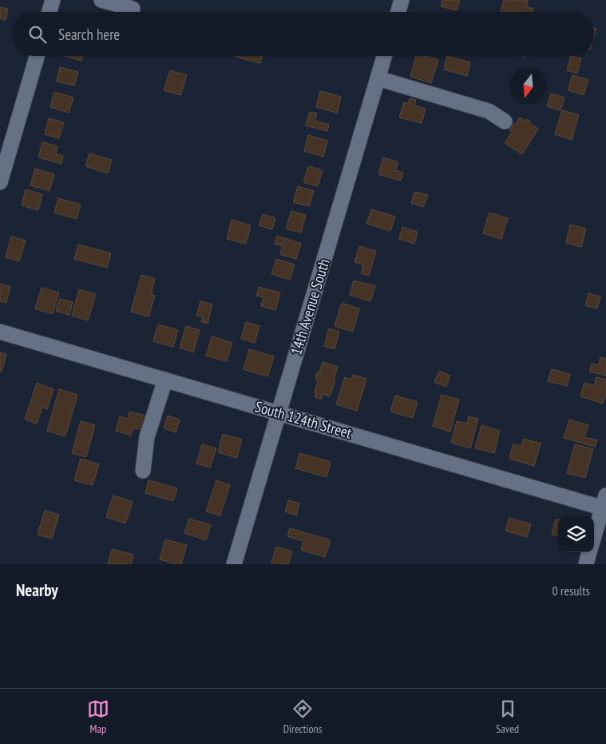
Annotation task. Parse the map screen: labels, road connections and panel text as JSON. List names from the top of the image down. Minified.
{"streets":{"street":["14th Avenue South","South 124th Street"]},"crossings":[["14th Avenue South","South 124th Street"]],"north":"bottom","page":{"search":"Search here","heading":["Nearby","0 results"],"nav":["Map","Directions","Saved"]}}
